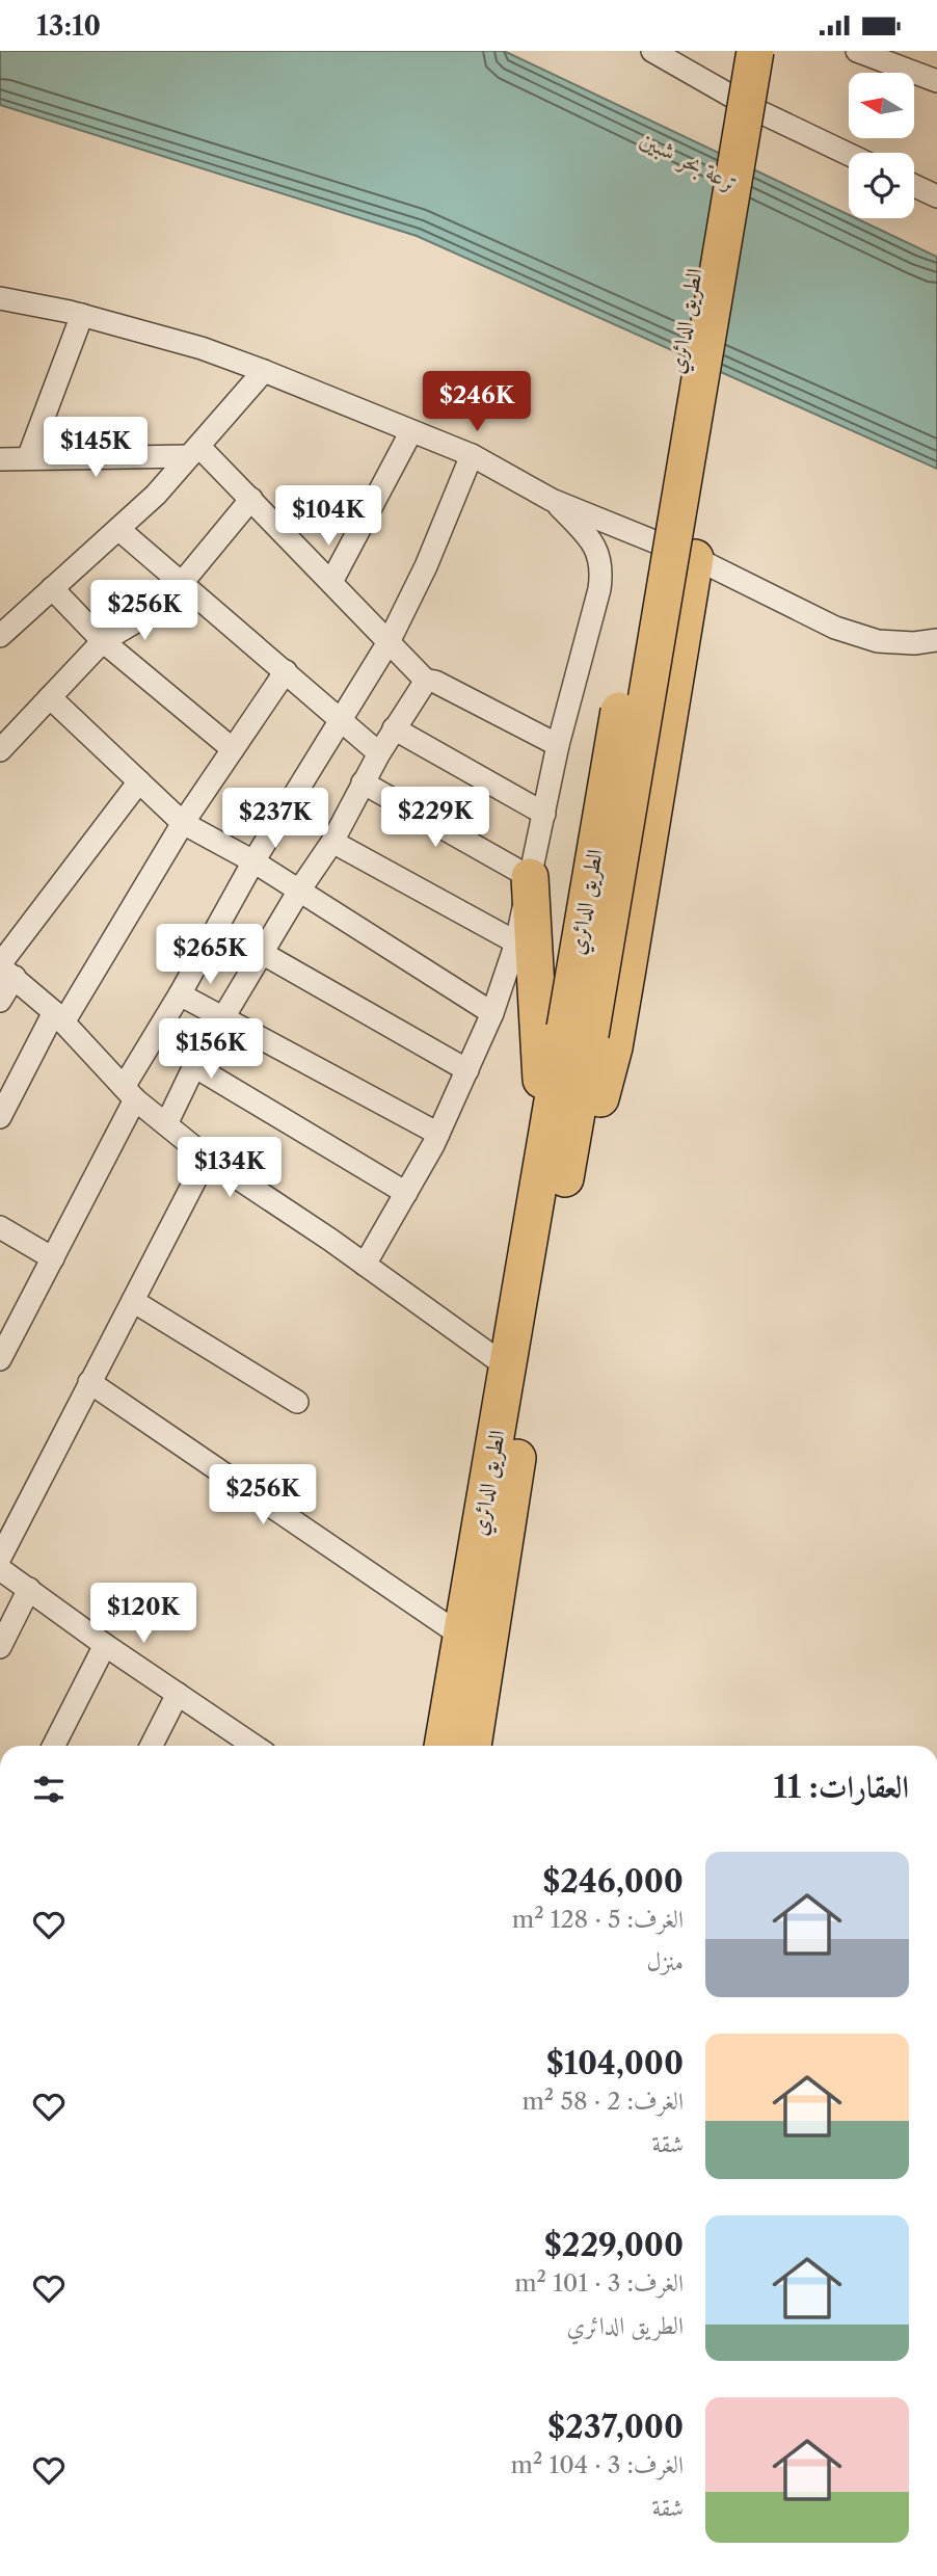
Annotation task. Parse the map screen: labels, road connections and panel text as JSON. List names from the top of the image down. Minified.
{"streets":{"highway":["الطريق الدائري"]},"water":["ترعة بحر شبين"],"north":"left","page":{"status":"13:10","price":["$246K","$145K","$104K","$256K","$229K","$237K","$265K","$156K","$134K","$256K","$120K"],"heading":"العقارات: 11","list":[{"name":"$246,000","note":"الغرف: 5 · 128 m² · منزل"},{"name":"$104,000","note":"الغرف: 2 · 58 m² · شقة"},{"name":"$229,000","note":"الغرف: 3 · 101 m² · الطريق الدائري"},{"name":"$237,000","note":"الغرف: 3 · 104 m² · شقة"}]}}
